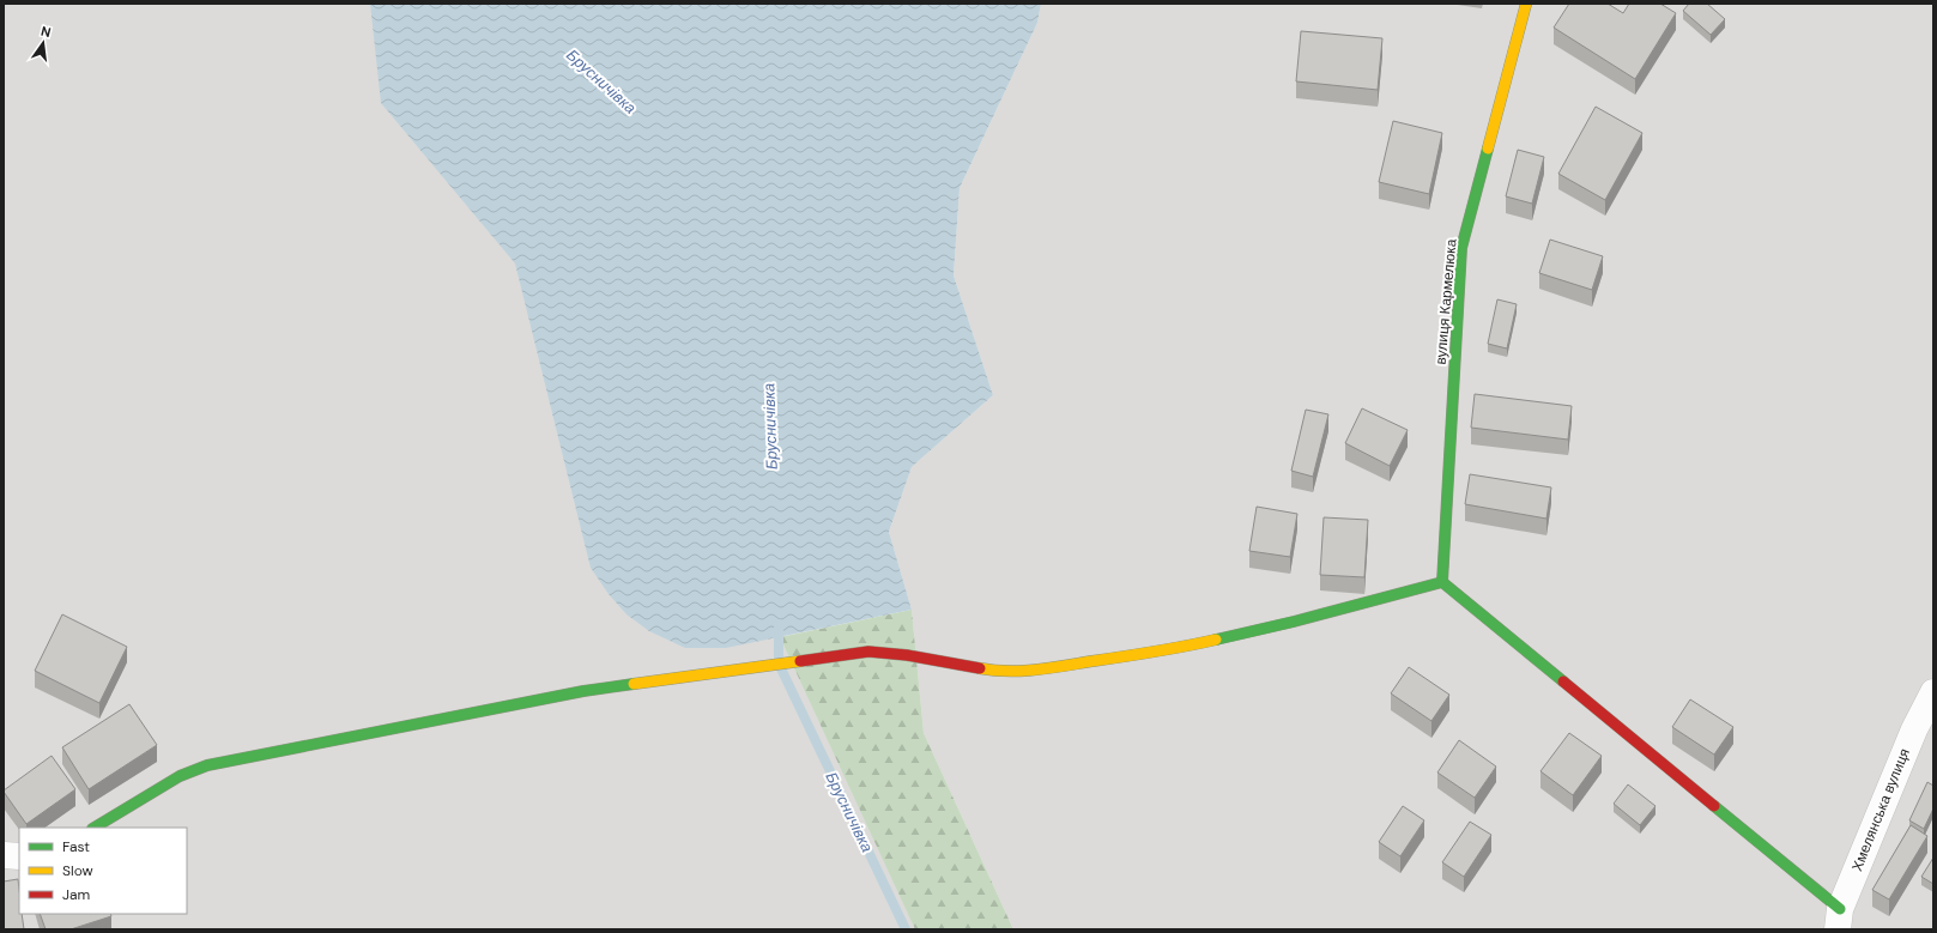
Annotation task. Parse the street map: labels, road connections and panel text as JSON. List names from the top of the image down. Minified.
{"streets":{"street":["вулиця Кармелюка","Хмелянська вулиця"]},"water":["Брусничівка"],"legend":["Fast","Slow","Jam"],"north":"top"}
